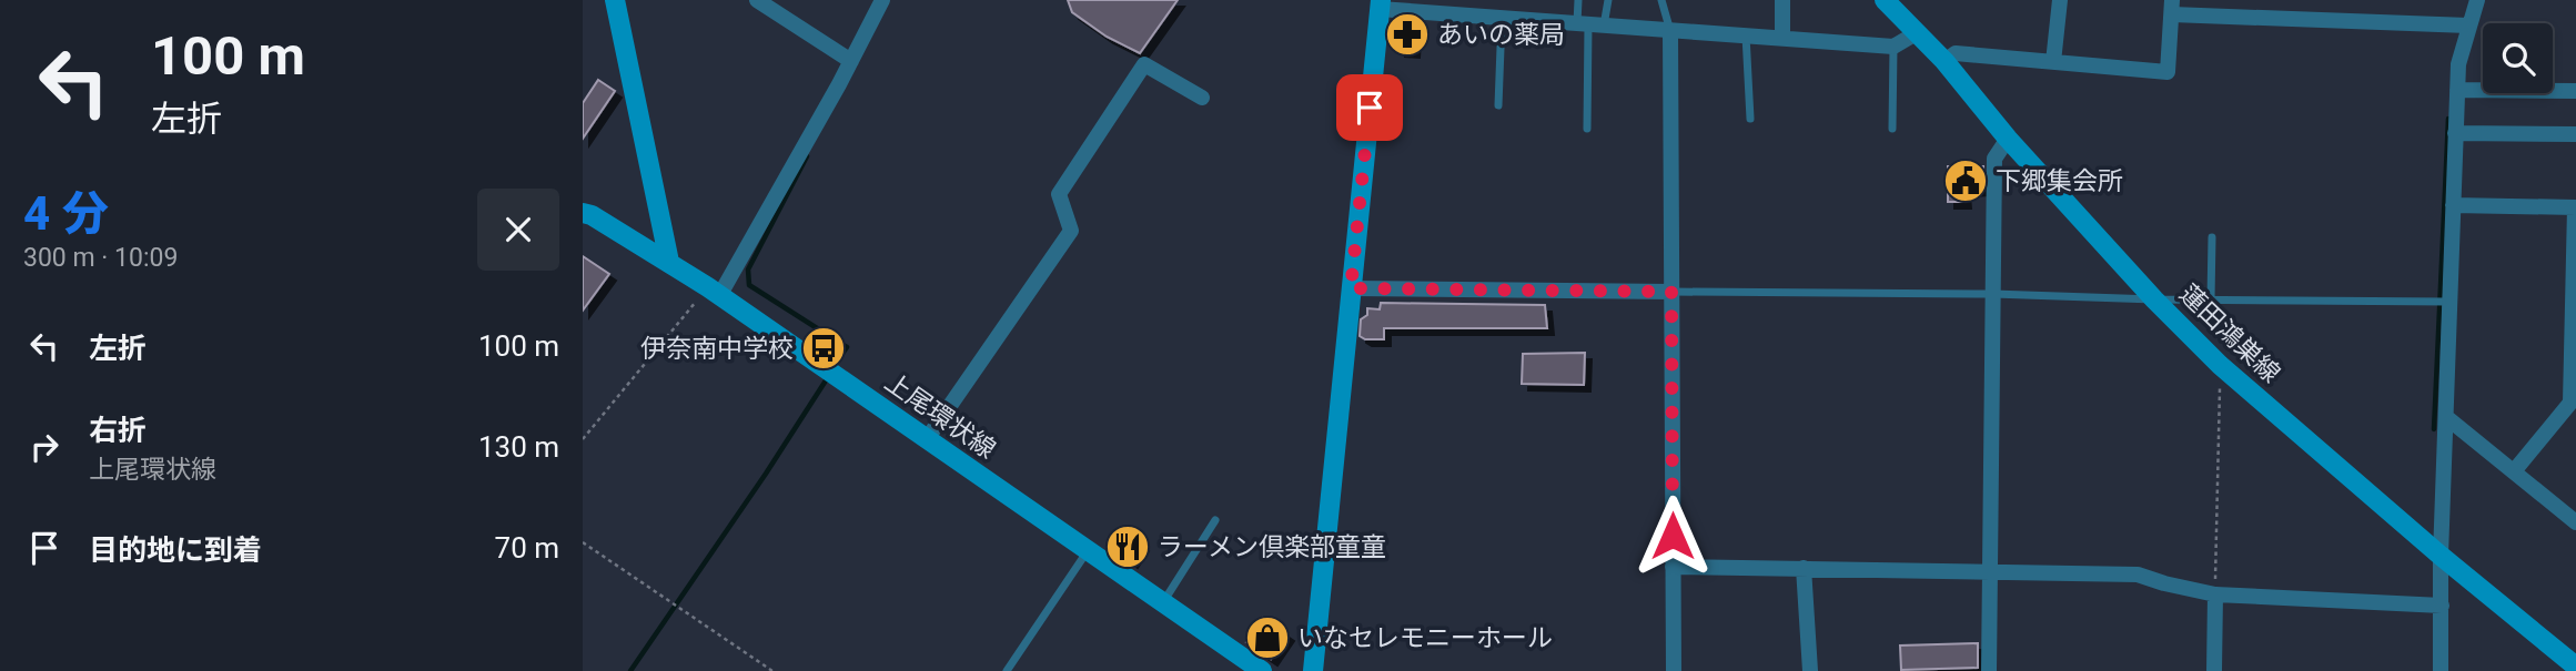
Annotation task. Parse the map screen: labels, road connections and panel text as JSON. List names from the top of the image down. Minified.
{"streets":{"main road":["蓮田鴻巣線","上尾環状線"]},"places":{"pharmacy":["あいの薬局"],"public building":["下郷集会所"],"bus stop":["伊奈南中学校"],"restaurant":["ラーメン倶楽部童童"],"shop":["いなセレモニーホール"]},"page":{"turn":["100 m","左折"],"heading":["4 分","300 m · 10:09"],"list":[{"name":"左折","value":"100 m"},{"name":"右折","note":"上尾環状線","value":"130 m"},{"name":"目的地に到着","value":"70 m"}]}}
